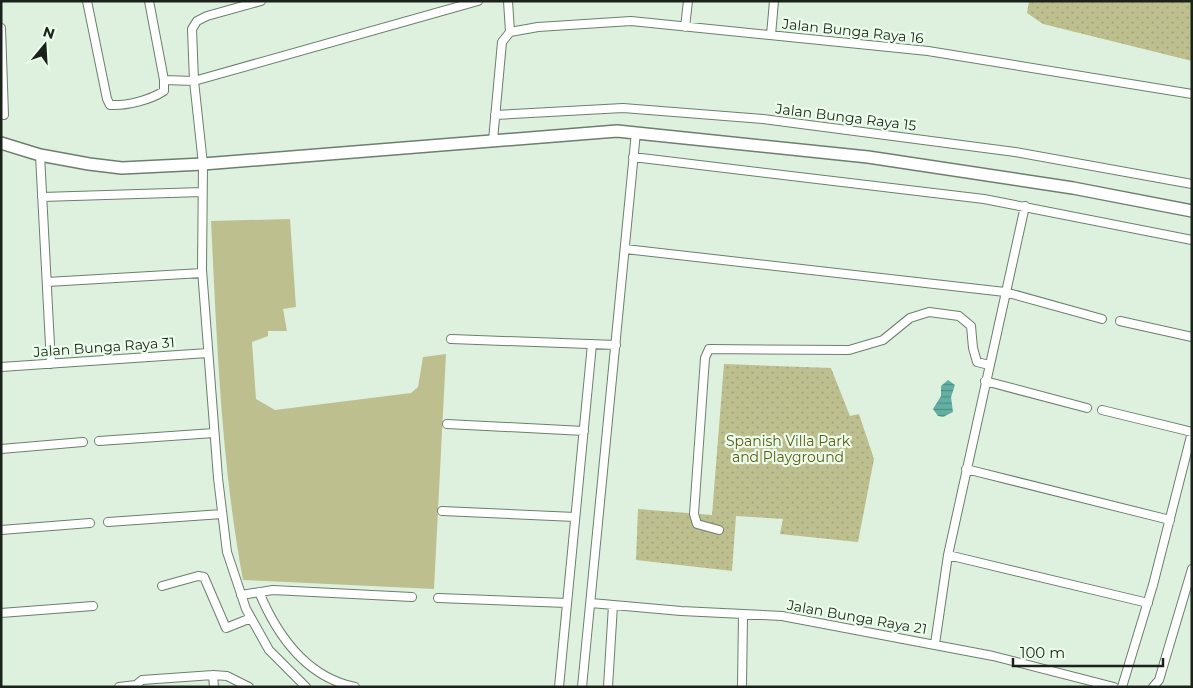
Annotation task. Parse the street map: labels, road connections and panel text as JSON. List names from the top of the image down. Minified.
{"streets":{"street":["Jalan Bunga Raya 16","Jalan Bunga Raya 15","Jalan Bunga Raya 31","Jalan Bunga Raya 21"]},"parks":["Spanish Villa Park and Playground"],"scale_bar":"100 m","north":"top"}
